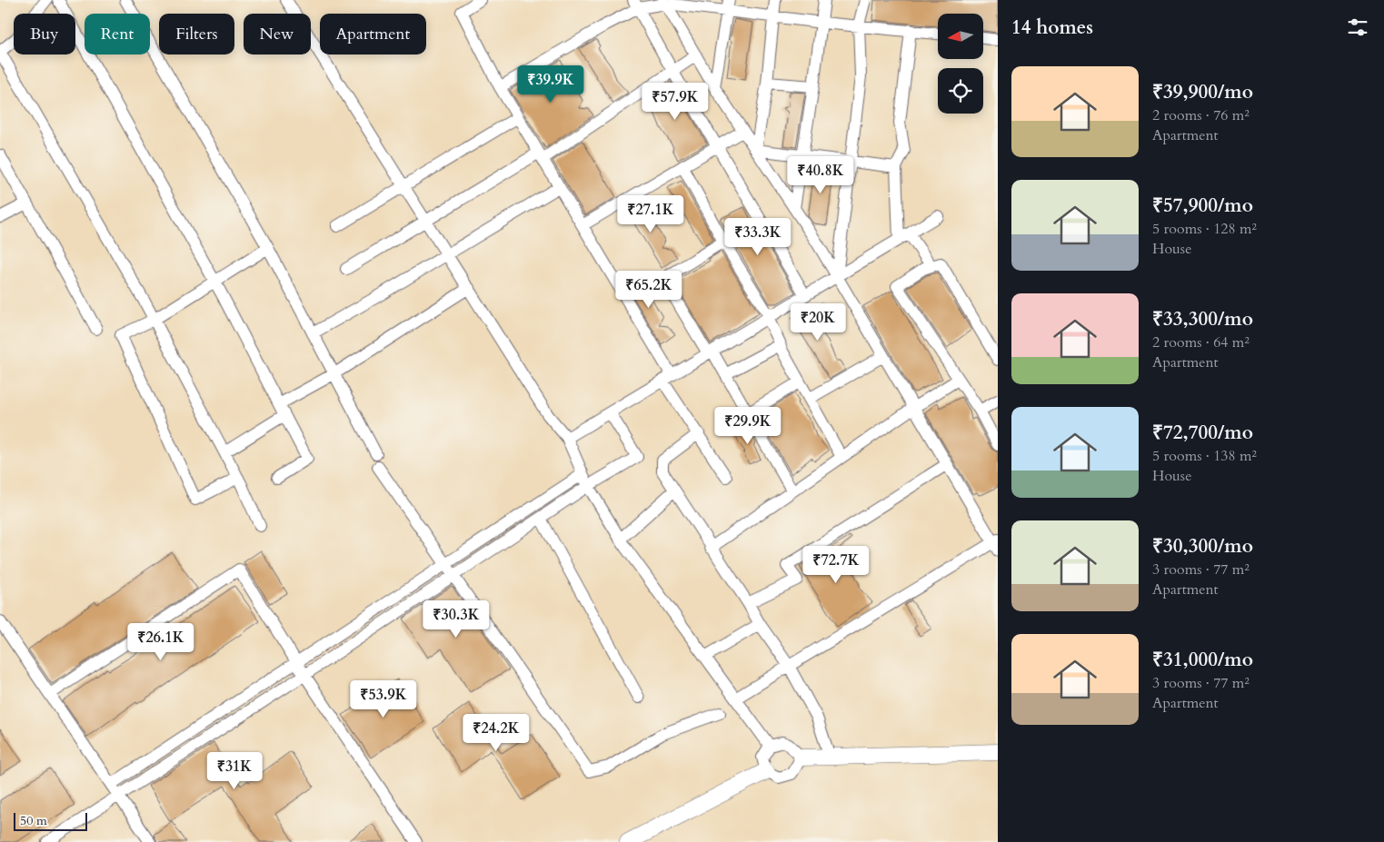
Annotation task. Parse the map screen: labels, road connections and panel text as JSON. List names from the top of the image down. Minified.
{"scale_bar":"50 m","north":"left","page":{"heading":"14 homes","chip":["Buy","Rent","Filters","New","Apartment"],"list":[{"name":"₹39,900/mo","note":"2 rooms · 76 m² · Apartment"},{"name":"₹57,900/mo","note":"5 rooms · 128 m² · House"},{"name":"₹33,300/mo","note":"2 rooms · 64 m² · Apartment"},{"name":"₹72,700/mo","note":"5 rooms · 138 m² · House"},{"name":"₹30,300/mo","note":"3 rooms · 77 m² · Apartment"},{"name":"₹31,000/mo","note":"3 rooms · 77 m² · Apartment"}],"price":["₹39.9K","₹57.9K","₹40.8K","₹27.1K","₹33.3K","₹65.2K","₹20K","₹29.9K","₹72.7K","₹30.3K","₹26.1K","₹53.9K","₹24.2K","₹31K"],"scale":"50 m"}}
